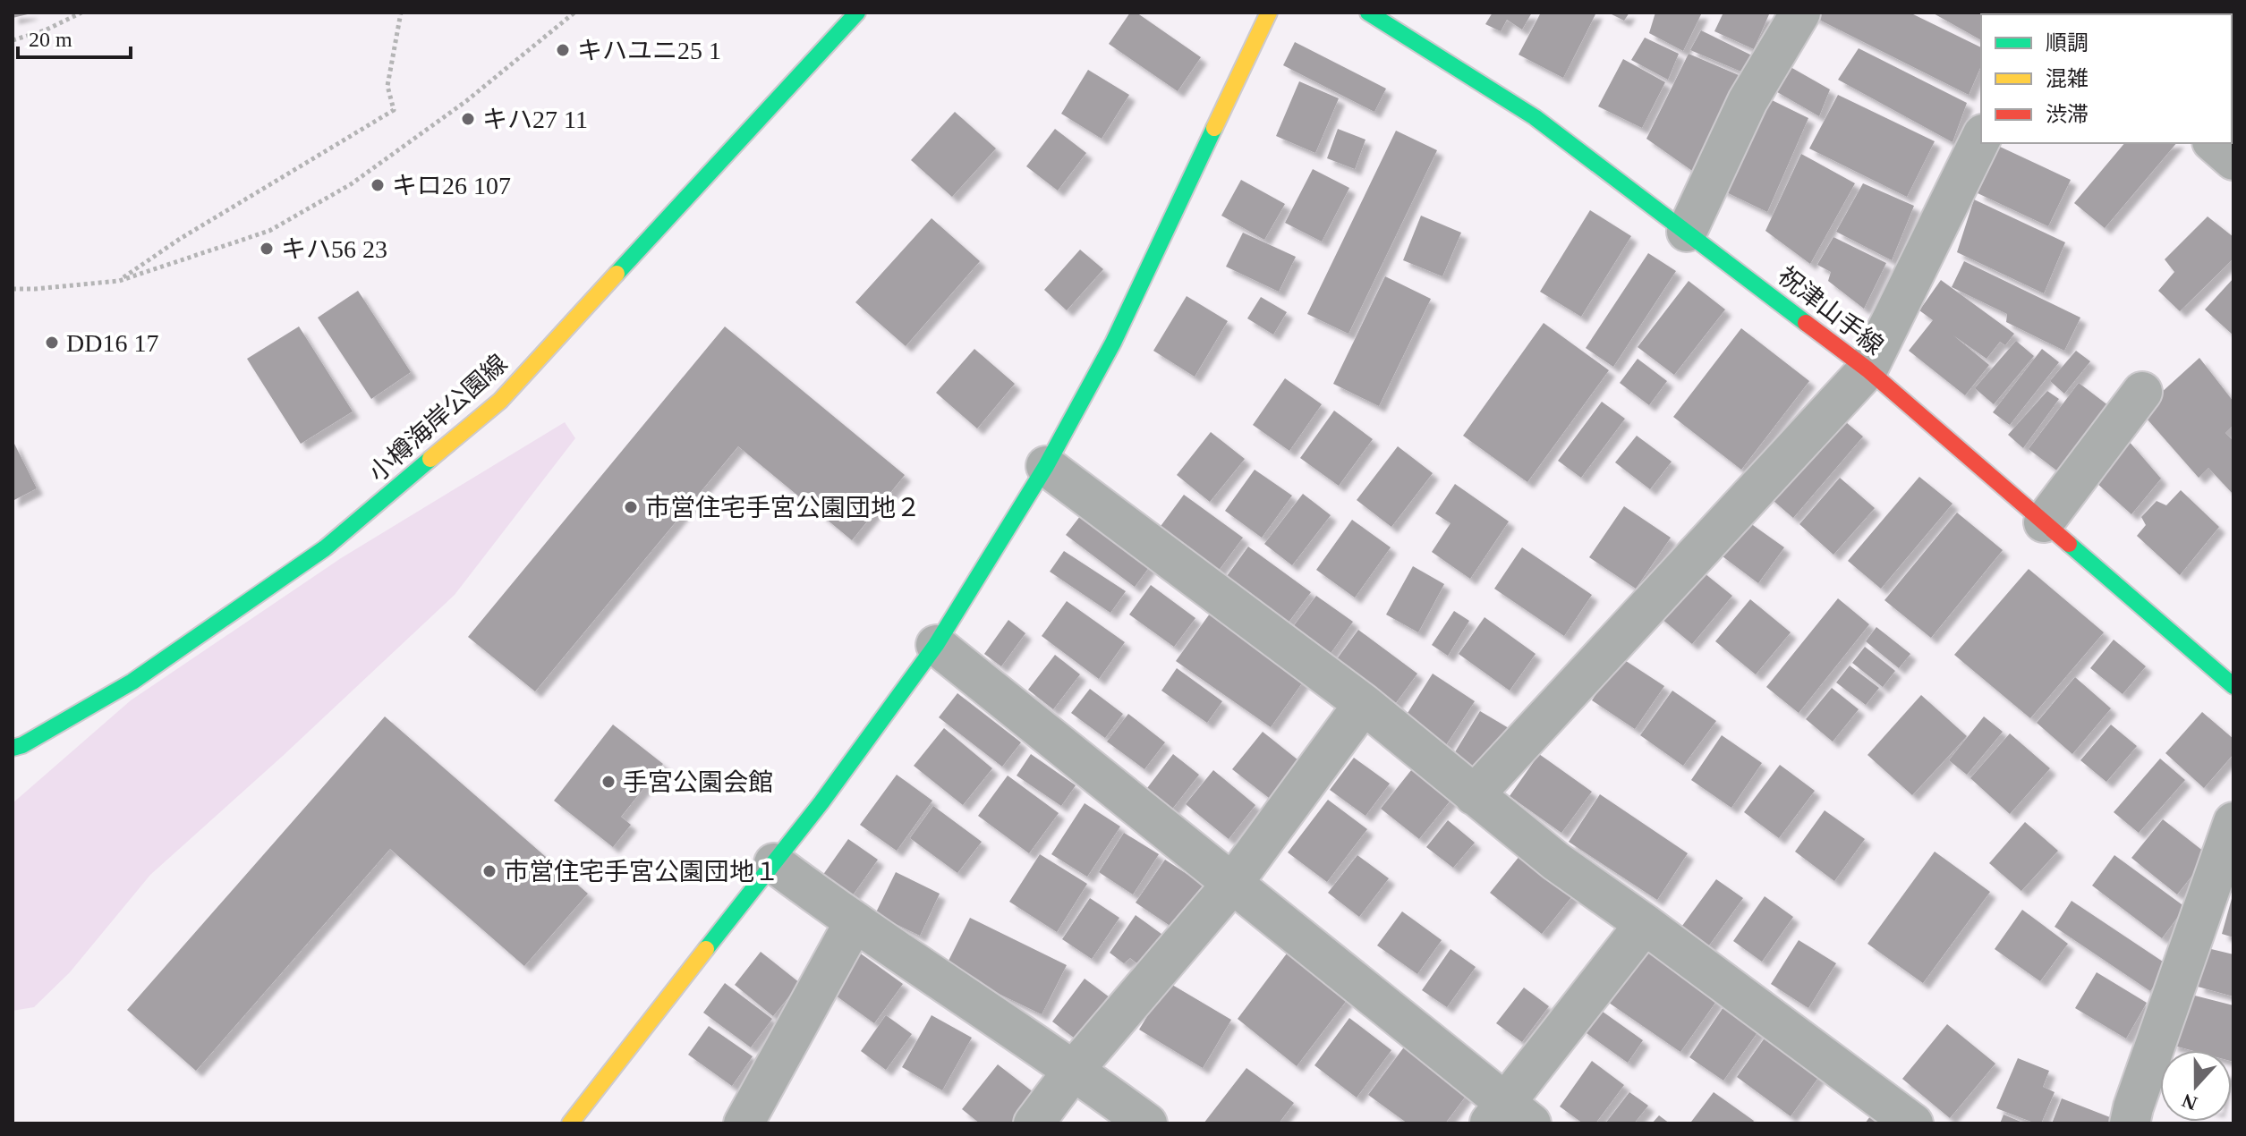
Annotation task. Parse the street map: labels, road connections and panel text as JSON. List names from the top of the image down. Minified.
{"streets":{"street":["祝津山手線","小樽海岸公園線"]},"places":["キハユニ25 1","キハ27 11","キロ26 107","キハ56 23","DD16 17","市営住宅手宮公園団地２","手宮公園会館","市営住宅手宮公園団地１"],"legend":["順調","混雑","渋滞"],"scale_bar":"20 m","north":"bottom"}
